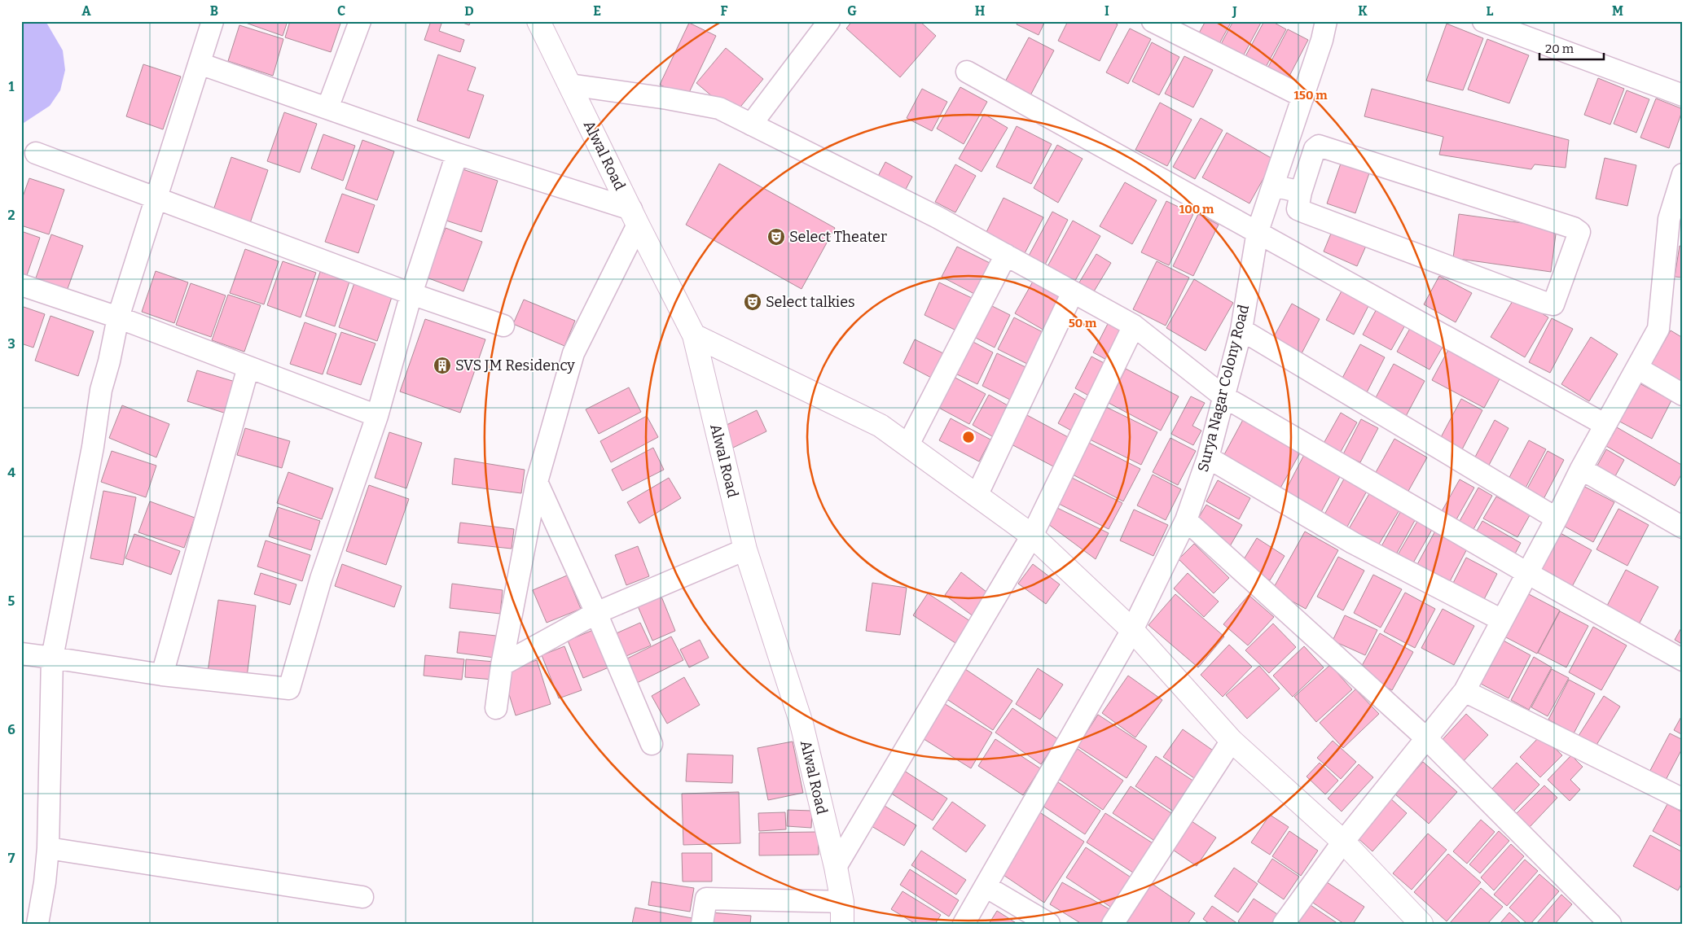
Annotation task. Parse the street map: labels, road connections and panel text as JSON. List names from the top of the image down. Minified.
{"streets":{"street":["Alwal Road","Surya Nagar Colony Road"]},"places":{"theatre":["Select Theater","Select talkies"],"building":["SVS JM Residency"]},"scale_bar":"20 m","grid":{"columns":["A","B","C","D","E","F","G","H","I","J","K","L","M"],"rows":["1","2","3","4","5","6","7"]},"rings":["150 m","100 m","50 m"]}
